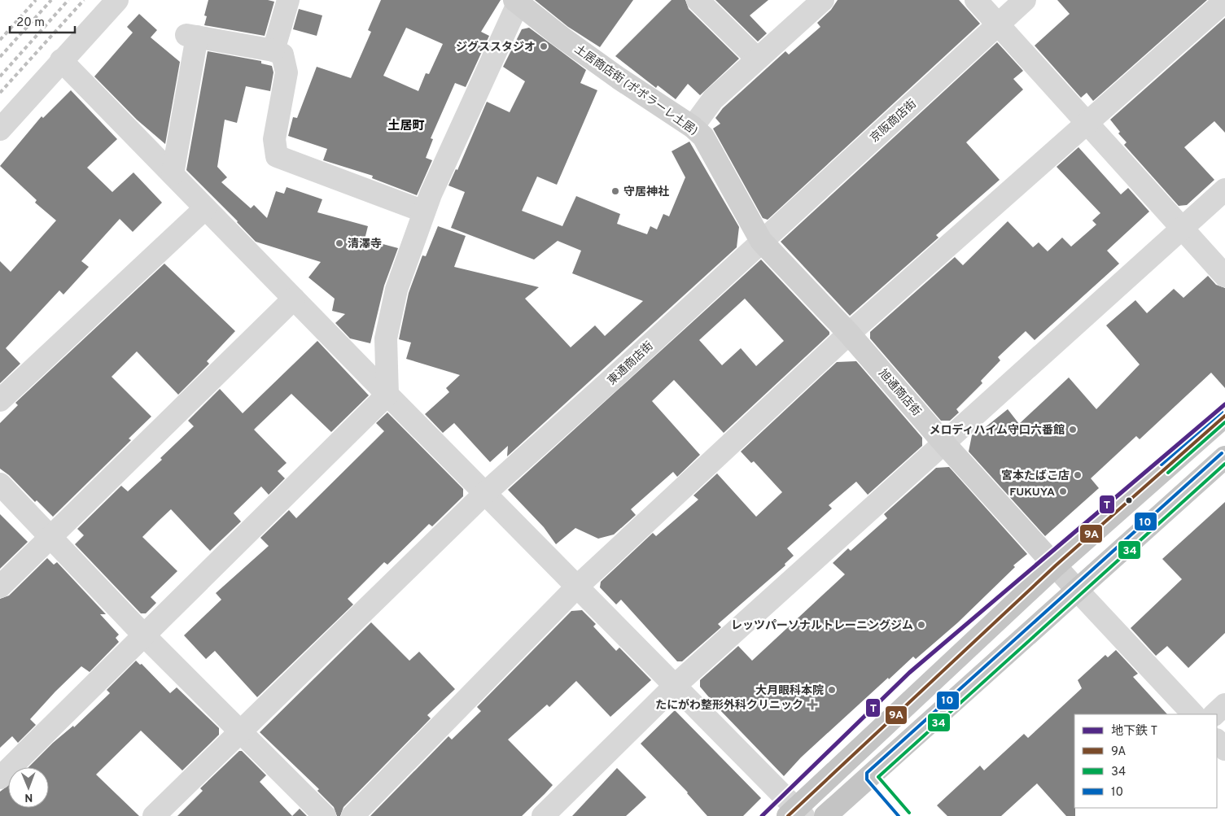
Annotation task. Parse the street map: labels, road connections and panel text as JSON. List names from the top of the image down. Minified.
{"streets":{"main road":["土居商店街 (ポポラーレ土居)","旭通商店街"],"street":["京阪商店街","東通商店街"]},"crossings":[["土居商店街 (ポポラーレ土居)","京阪商店街"],["土居商店街 (ポポラーレ土居)","東通商店街"],["土居商店街 (ポポラーレ土居)","旭通商店街"],["京阪商店街","東通商店街"],["京阪商店街","旭通商店街"],["東通商店街","旭通商店街"]],"districts":["土居町"],"places":{"other":["ジグススタジオ","守居神社","清澤寺","メロディハイム守口六番館","宮本たばこ店","FUKUYA","レッツパーソナルトレーニングジム","大月眼科本院"],"health":["たにがわ整形外科クリニック"]},"lines":["metro line T","transit line 10","transit line 9A","transit line 34"],"legend":["地下鉄 T","9A","34","10"],"scale_bar":"20 m","north":"bottom"}
